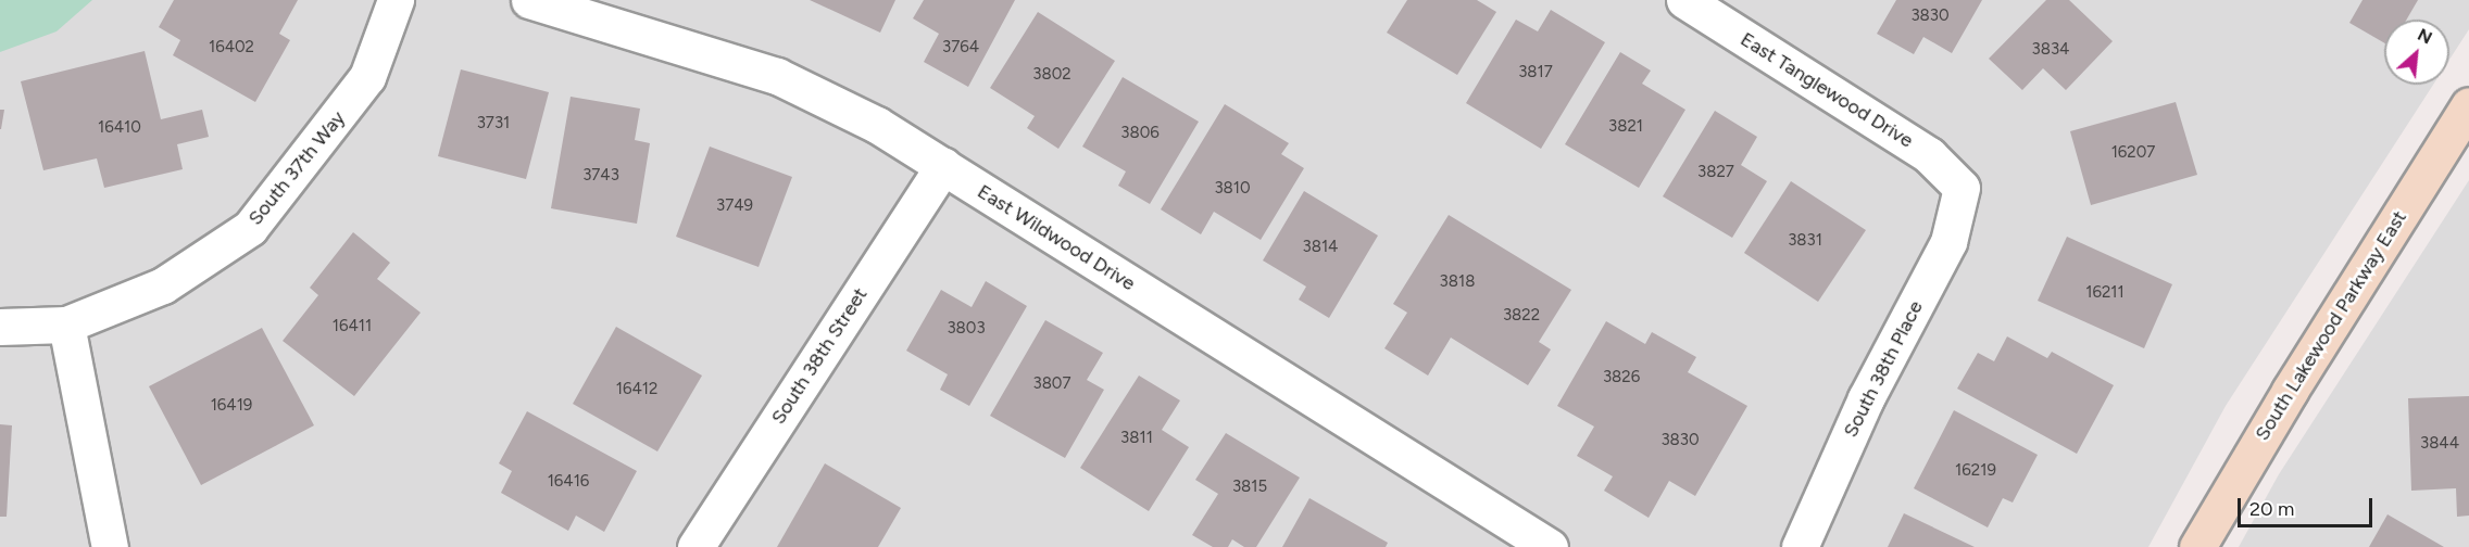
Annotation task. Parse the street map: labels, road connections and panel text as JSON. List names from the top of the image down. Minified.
{"streets":{"street":["East Tanglewood Drive","South 37th Way","East Wildwood Drive","South Lakewood Parkway East","South 38th Street","South 38th Place"]},"crossings":[["East Tanglewood Drive","South 38th Place"],["East Wildwood Drive","South 38th Street"]],"house_numbers":["3830","16402","3764","3834","3817","3802","3731","3821","16410","3806","16207","3827","3743","3810","3749","3831","3814","3818","16211","3822","16411","3803","3826","3807","16412","16419","3811","3830","3844","16219","16416","3815"],"scale_bar":"20 m","north":"top right"}
